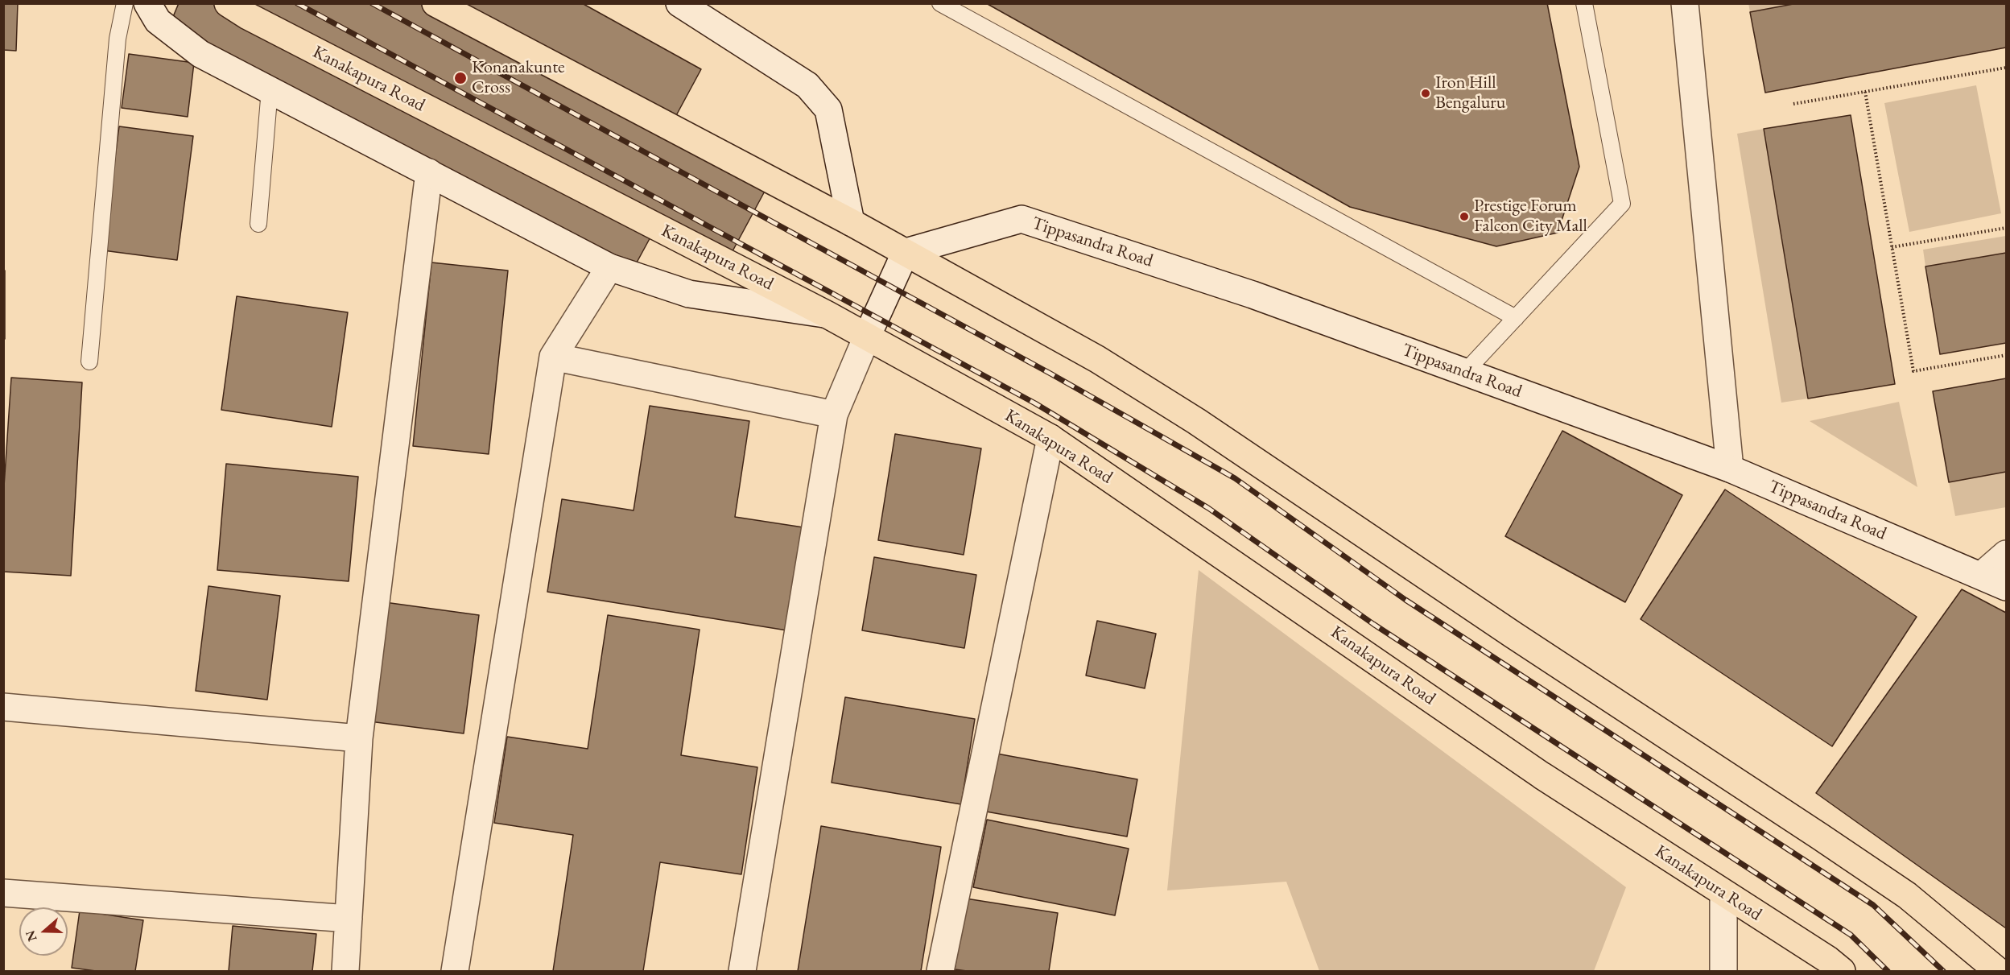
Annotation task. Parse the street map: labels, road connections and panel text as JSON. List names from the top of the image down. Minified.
{"streets":{"highway":["Kanakapura Road"],"street":["Tippasandra Road"]},"places":["Konanakunte Cross","Iron Hill Bengaluru","Prestige Forum Falcon City Mall"],"north":"left"}
